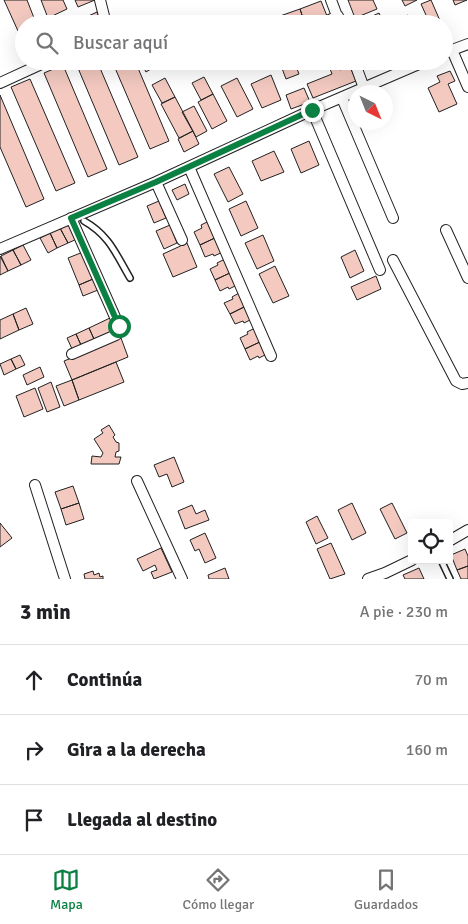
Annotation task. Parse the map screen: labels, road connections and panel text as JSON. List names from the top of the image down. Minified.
{"north":"bottom right","page":{"search":"Buscar aquí","heading":["3 min","A pie · 230 m"],"list":[["Continúa","70 m"],["Gira a la derecha","160 m"],"Llegada al destino"],"nav":["Mapa","Cómo llegar","Guardados"]}}
